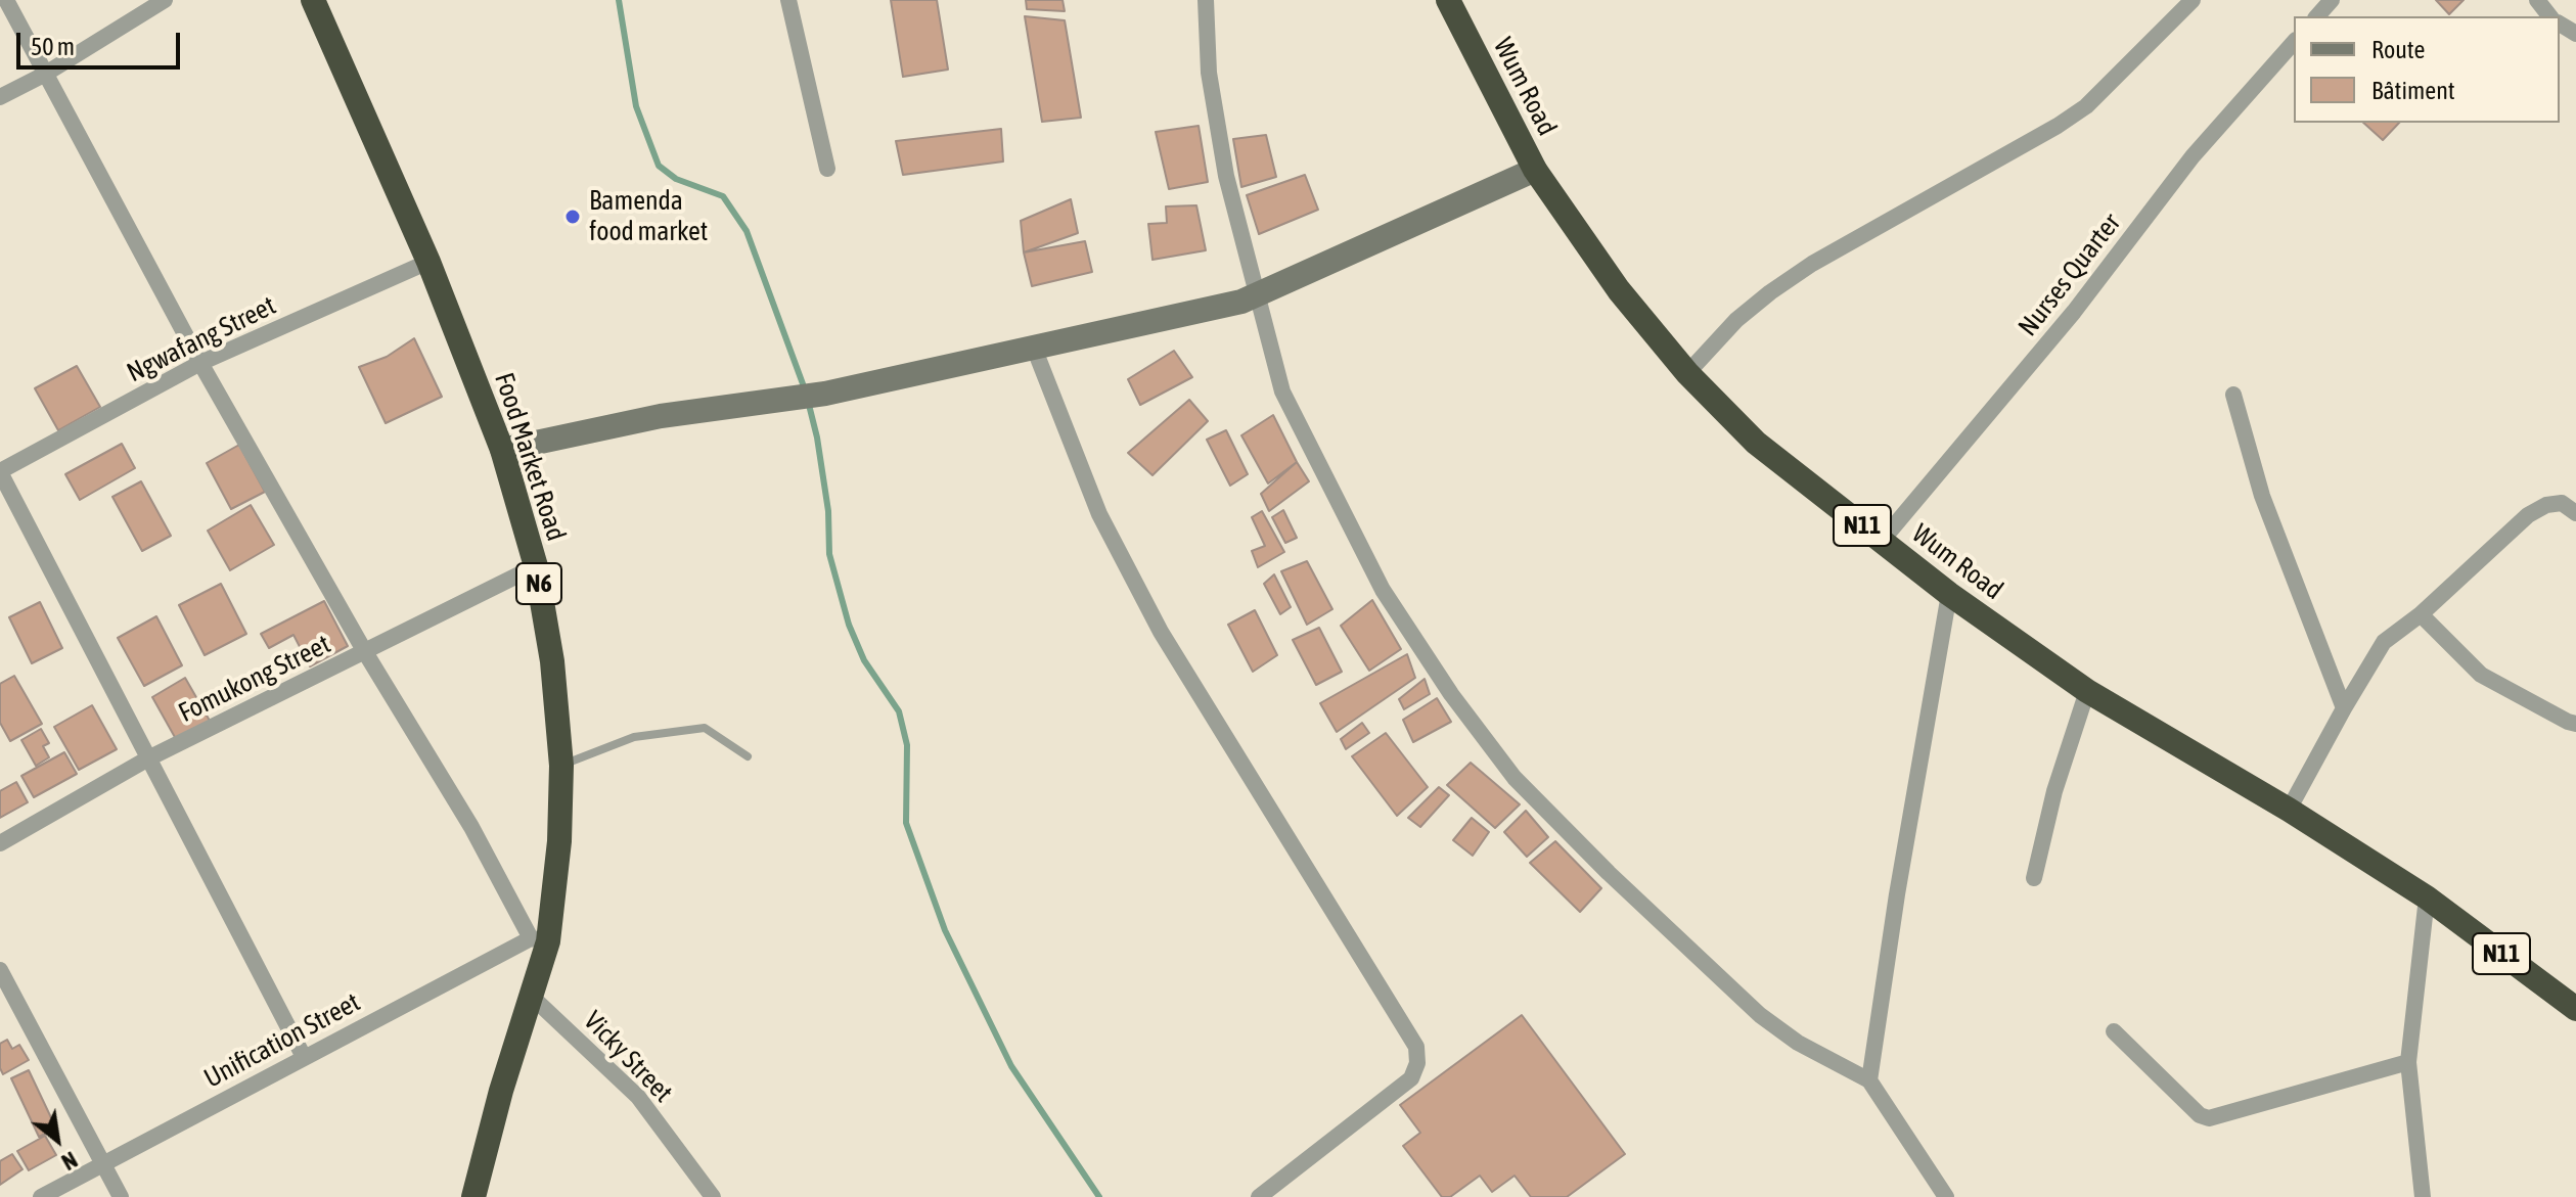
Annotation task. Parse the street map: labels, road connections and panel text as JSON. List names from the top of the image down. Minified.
{"streets":{"highway":["Wum Road","Food Market Road","N11","N6"],"street":["Nurses Quarter","Ngwafang Street","Fomukong Street","Unification Street","Vicky Street"]},"crossings":[["Wum Road","Nurses Quarter"],["Wum Road","N11"],["Ngwafang Street","Food Market Road"],["Food Market Road","Fomukong Street"],["Food Market Road","Unification Street"],["Food Market Road","Vicky Street"]],"places":["Bamenda food market"],"legend":["Route","Bâtiment"],"scale_bar":"50 m","north":"bottom right"}
